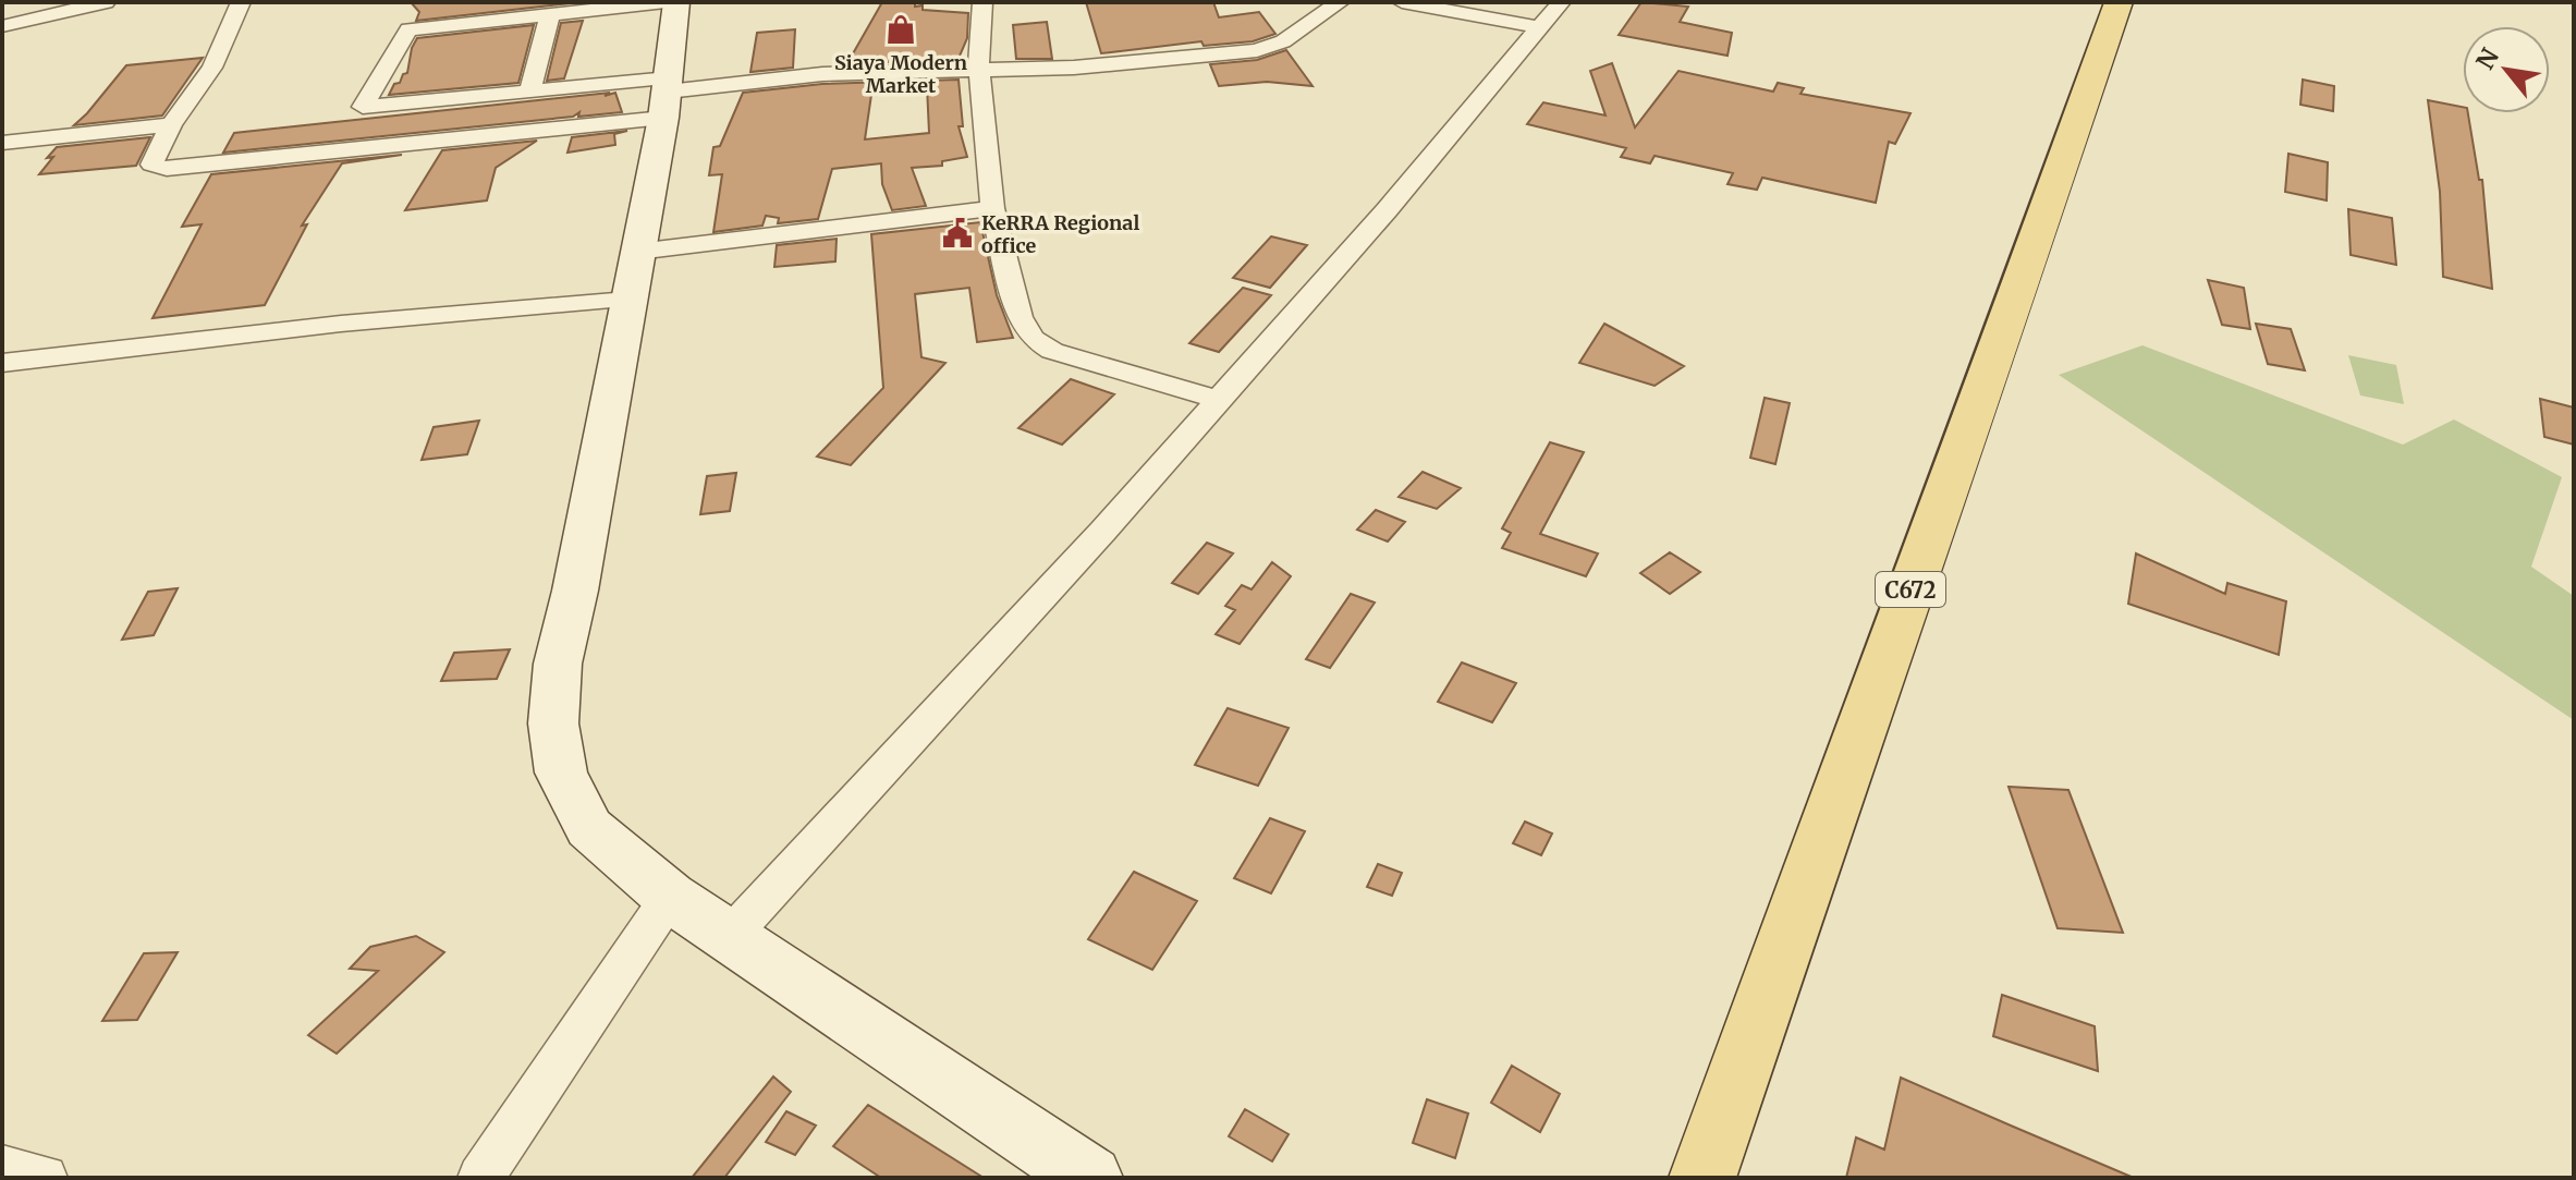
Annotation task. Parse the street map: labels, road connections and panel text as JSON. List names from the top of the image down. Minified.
{"streets":{"main road":["C672"]},"places":{"shop":["Siaya Modern Market"],"public building":["KeRRA Regional office"]},"north":"top left"}
